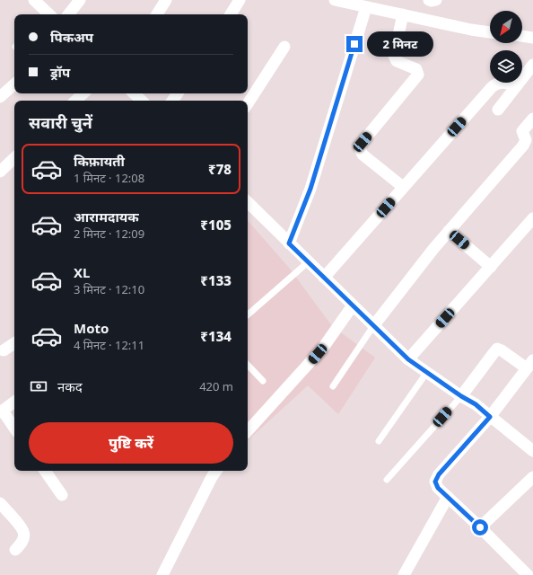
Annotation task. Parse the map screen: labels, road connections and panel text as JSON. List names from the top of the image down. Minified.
{"north":"bottom left","page":{"banner":["पिकअप","ड्रॉप"],"bubble":"2 मिनट","heading":"सवारी चुनें","list":[{"name":"किफ़ायती","note":"1 मिनट · 12:08","value":"₹78"},{"name":"आरामदायक","note":"2 मिनट · 12:09","value":"₹105"},{"name":"XL","note":"3 मिनट · 12:10","value":"₹133"},{"name":"Moto","note":"4 मिनट · 12:11","value":"₹134"}],"pay":["नकद","420 m"],"buttons":"पुष्टि करें"}}
